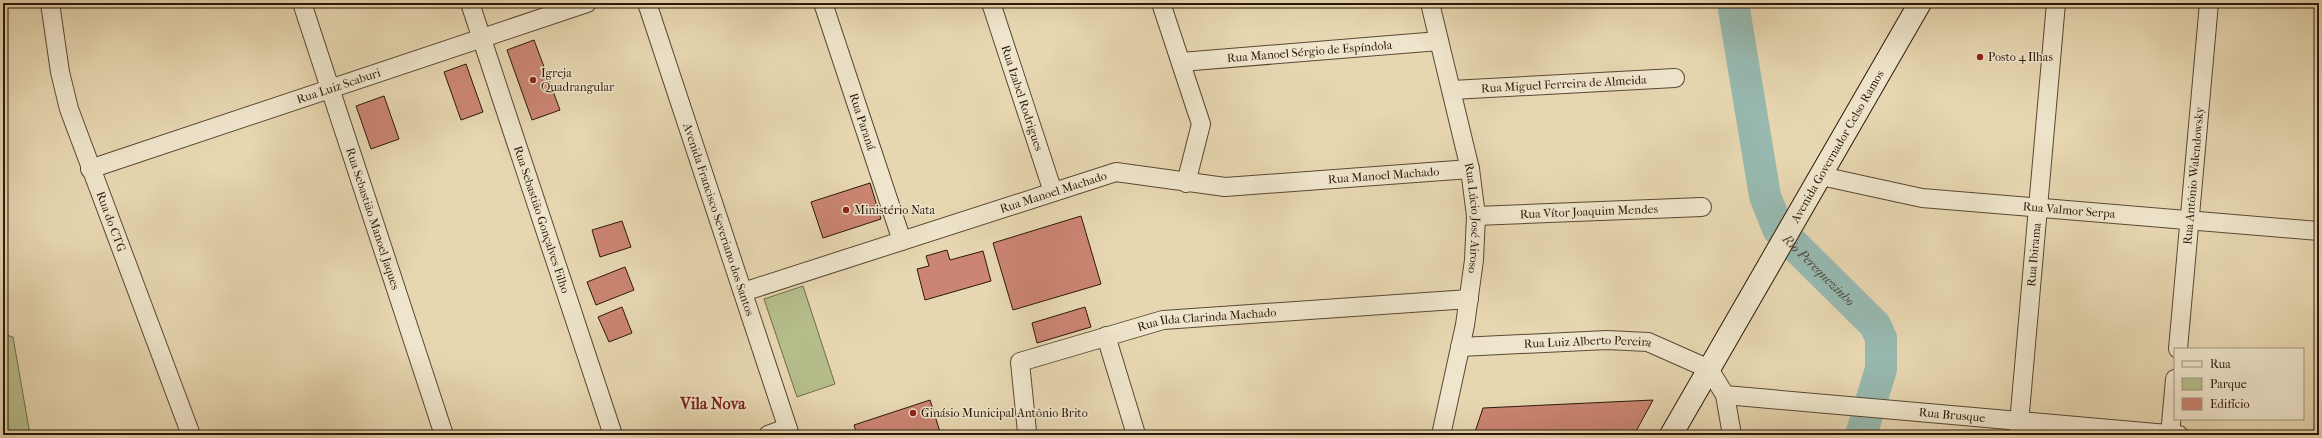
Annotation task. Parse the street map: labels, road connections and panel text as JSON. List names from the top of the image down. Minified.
{"streets":{"main road":["Avenida Governador Celso Ramos"],"street":["Rua Manoel Sérgio de Espíndola","Rua Miguel Ferreira de Almeida","Rua Luiz Scaburi","Rua Izabel Rodrigues","Rua Paraná","Rua Manoel Machado","Rua Antônio Walendowsky","Rua Valmor Serpa","Rua Vítor Joaquim Mendes","Rua Lúcio José Airoso","Rua Sebastião Manoel Jaques","Rua Sebastião Gonçalves Filho","Avenida Francisco Severiano dos Santos","Rua do CTG","Rua Ibirama","Rua Ilda Clarinda Machado","Rua Luiz Alberto Pereira","Rua Brusque"]},"crossings":[["Rua Manoel Sérgio de Espíndola","Rua Lúcio José Airoso"],["Rua Miguel Ferreira de Almeida","Rua Lúcio José Airoso"],["Rua Luiz Scaburi","Rua Sebastião Manoel Jaques"],["Rua Luiz Scaburi","Rua Sebastião Gonçalves Filho"],["Rua Luiz Scaburi","Rua do CTG"],["Rua Izabel Rodrigues","Rua Manoel Machado"],["Rua Paraná","Rua Manoel Machado"],["Avenida Governador Celso Ramos","Rua Valmor Serpa"],["Avenida Governador Celso Ramos","Rua Luiz Alberto Pereira"],["Rua Manoel Machado","Rua Lúcio José Airoso"],["Rua Manoel Machado","Avenida Francisco Severiano dos Santos"],["Rua Antônio Walendowsky","Rua Valmor Serpa"],["Rua Valmor Serpa","Rua Ibirama"],["Rua Vítor Joaquim Mendes","Rua Lúcio José Airoso"],["Rua Lúcio José Airoso","Rua Ilda Clarinda Machado"],["Rua Lúcio José Airoso","Rua Luiz Alberto Pereira"],["Rua Ibirama","Rua Brusque"]],"districts":["Vila Nova"],"water":["Rio Perequezinho"],"places":["Posto 4 Ilhas","Igreja Quadrangular","Ministério Nata","Ginásio Municipal Antônio Brito"],"legend":["Rua","Parque","Edifício"]}
